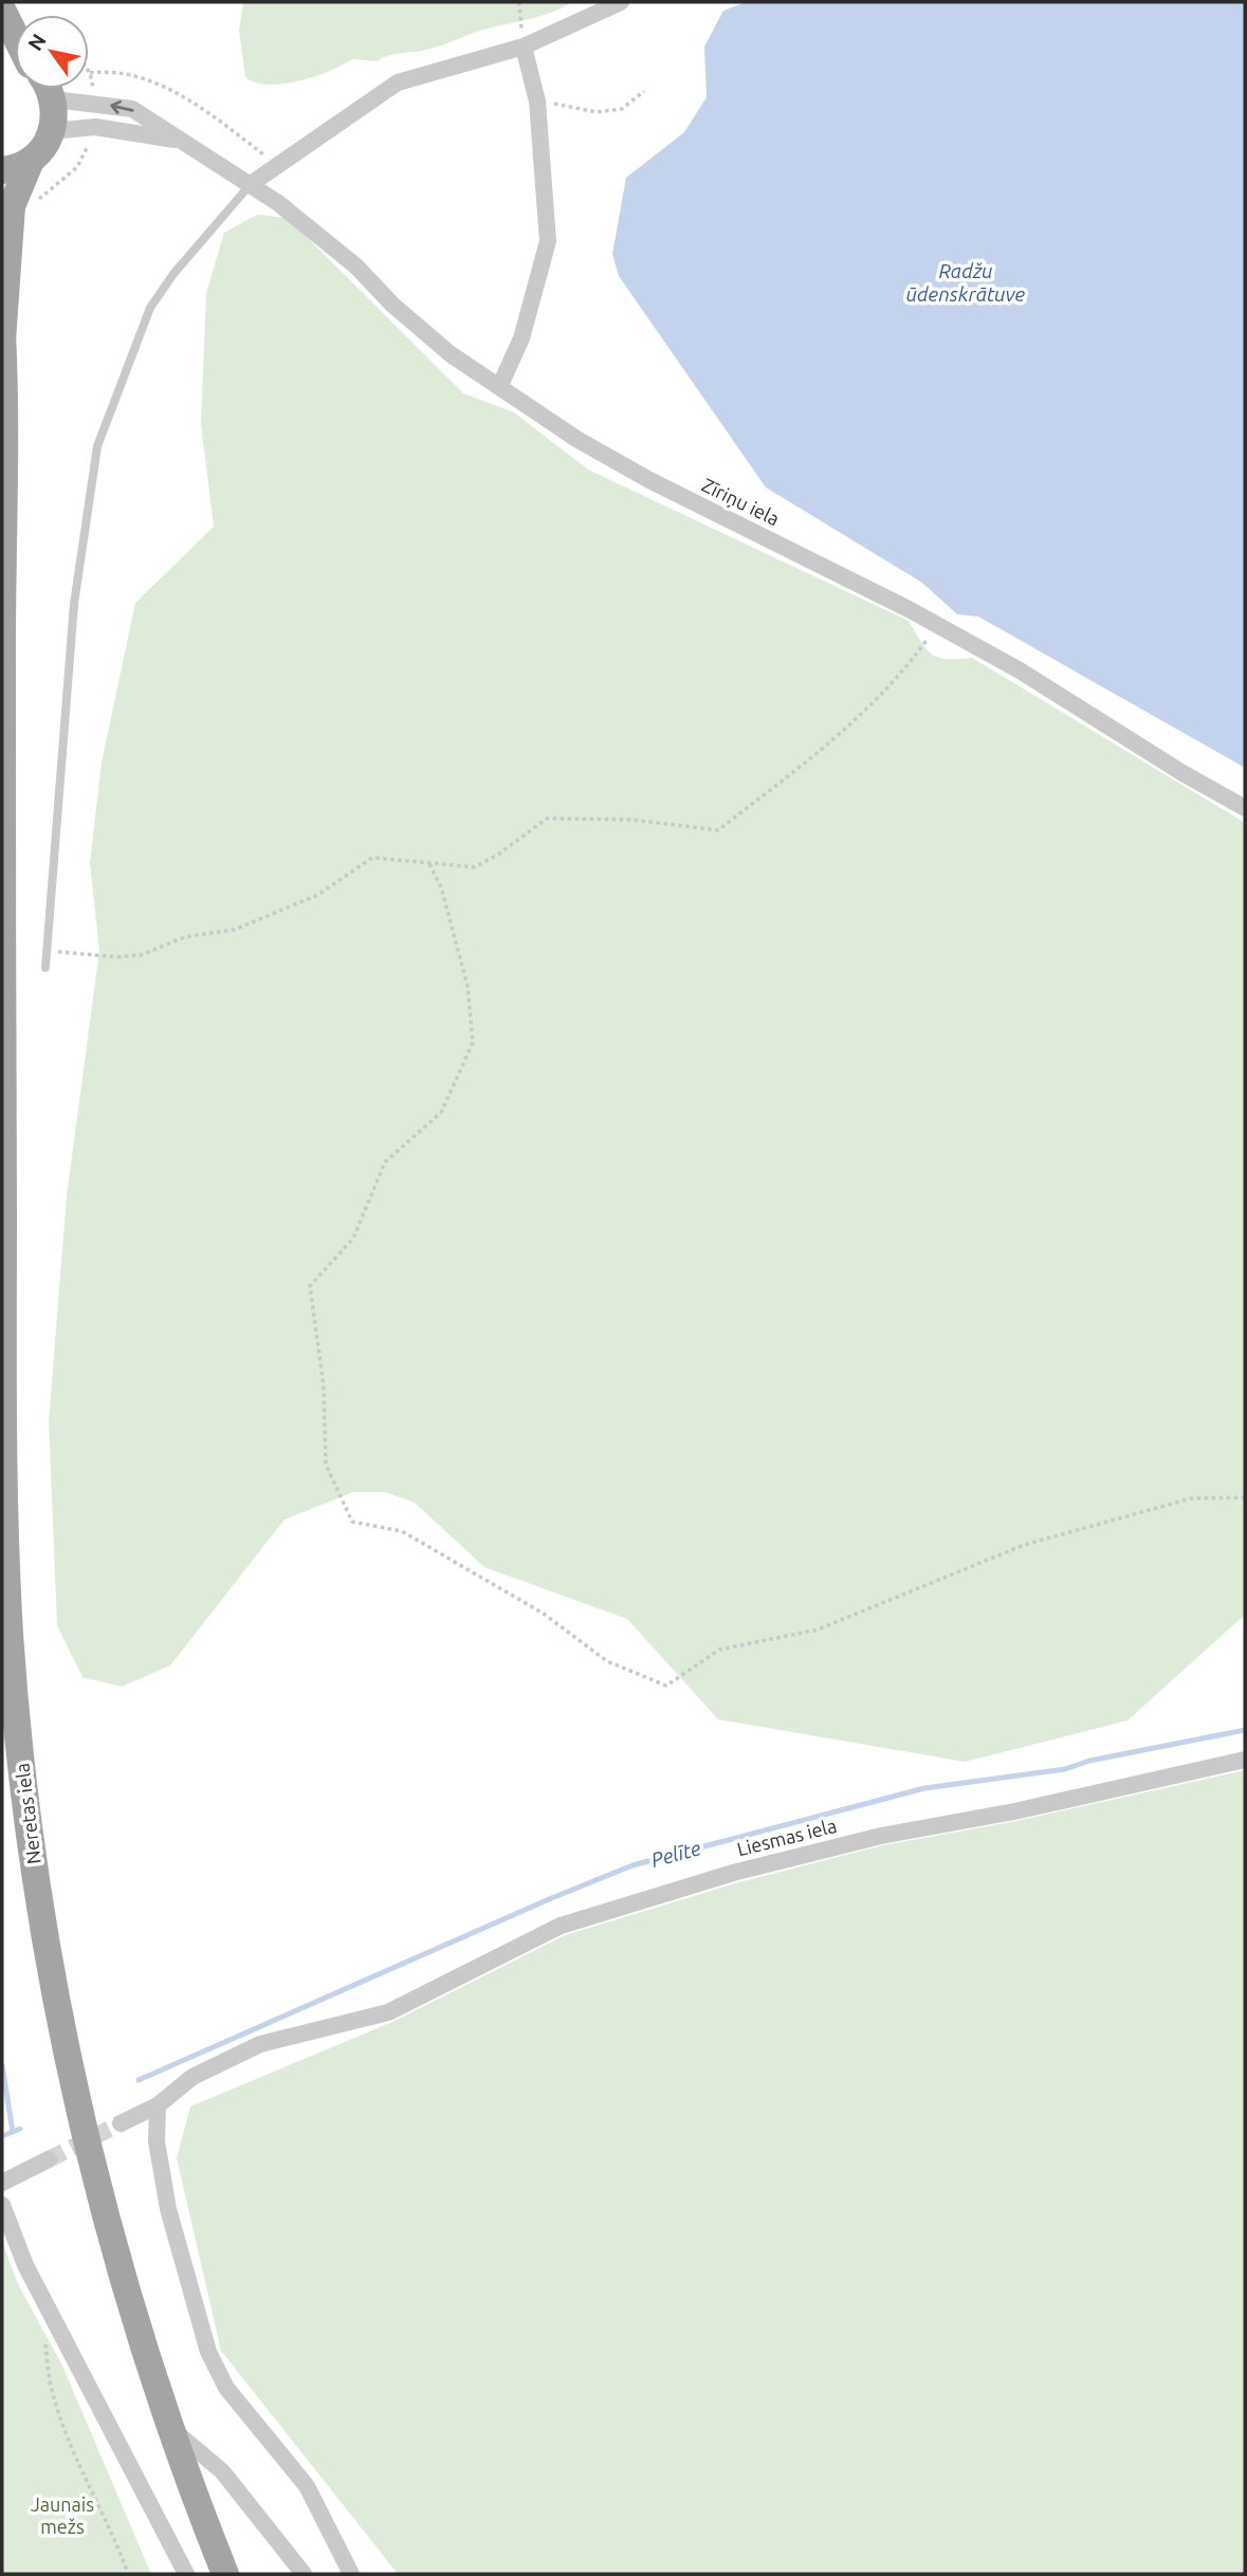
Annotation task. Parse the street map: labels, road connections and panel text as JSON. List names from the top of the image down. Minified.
{"streets":{"main road":["Neretas iela"],"street":["Zīriņu iela","Liesmas iela"]},"water":["Radžu ūdenskrātuve","Pelīte"],"parks":["Jaunais mežs"],"north":"top left"}
